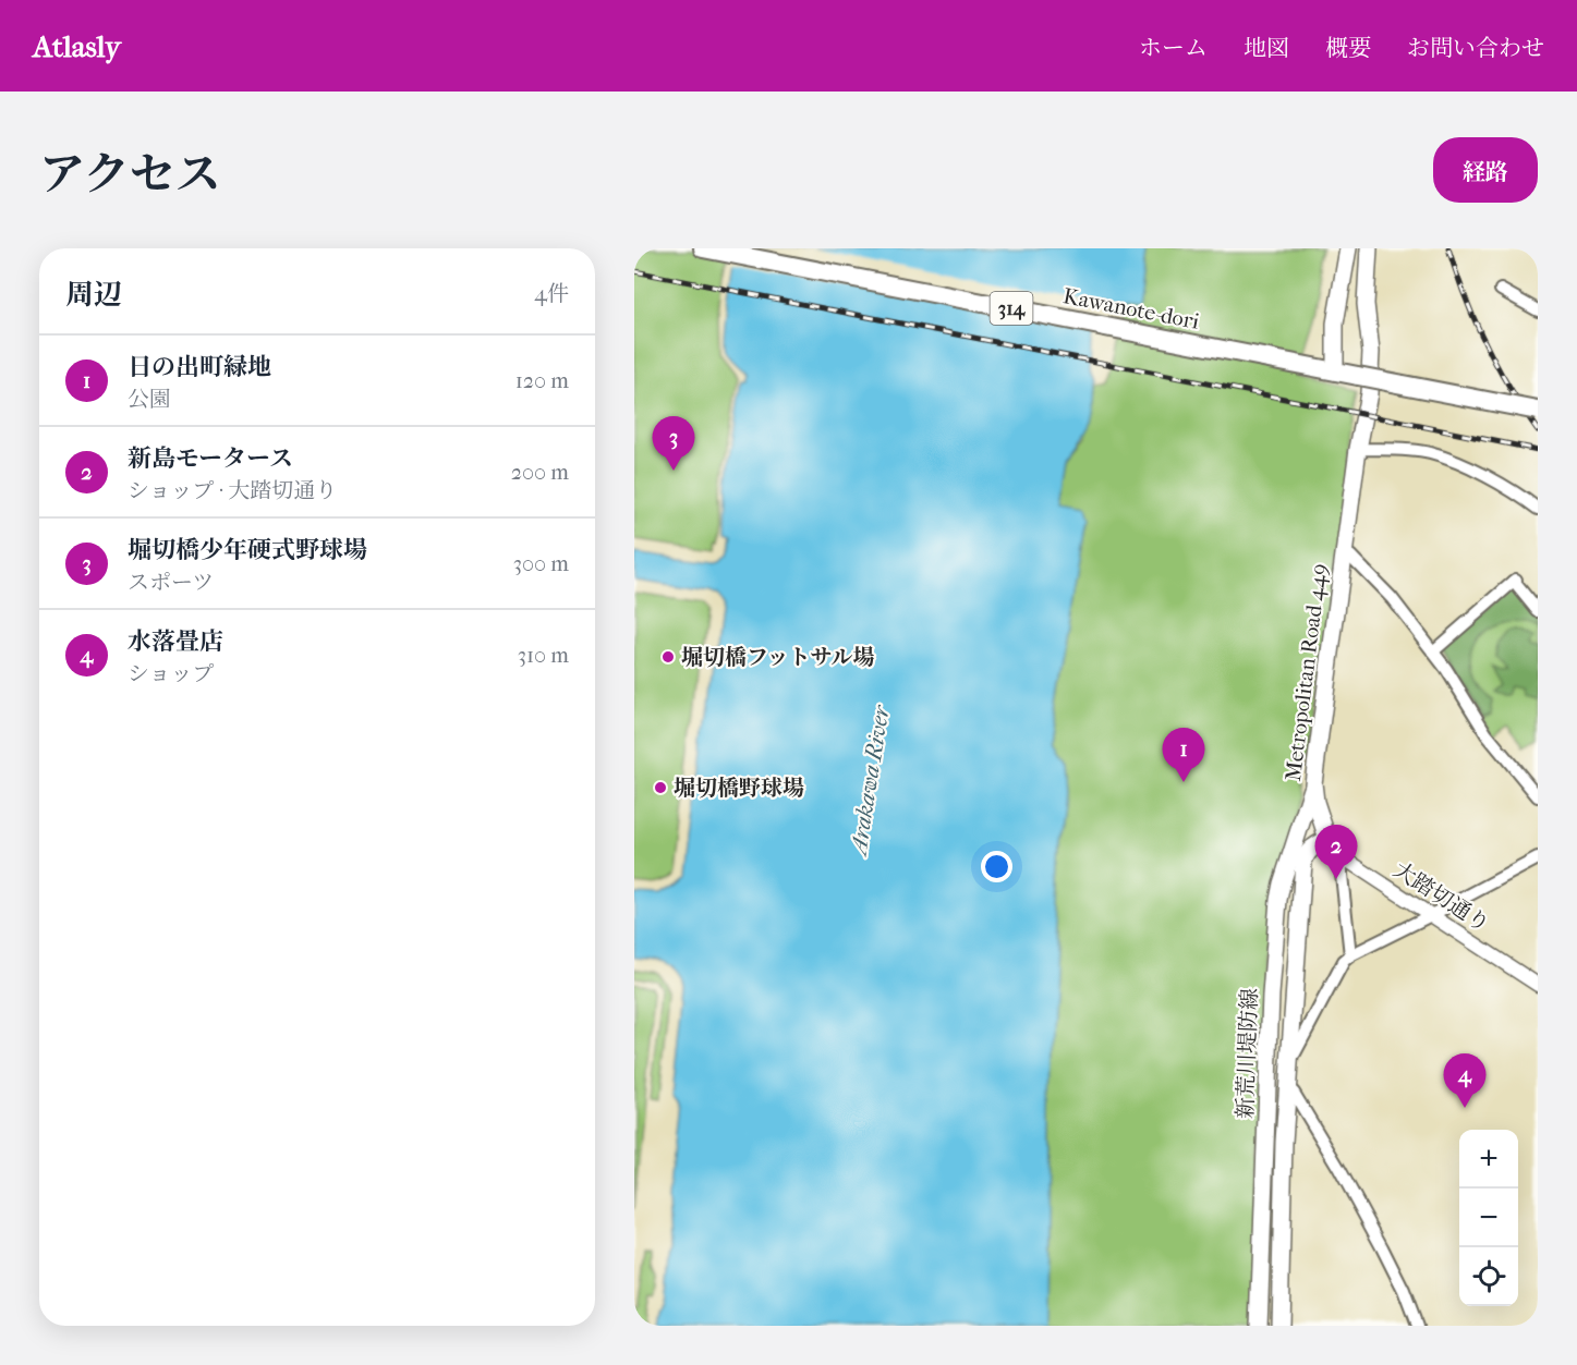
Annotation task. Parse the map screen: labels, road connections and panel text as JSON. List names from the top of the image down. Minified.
{"streets":{"main road":["314","Kawanote-dori","Metropolitan Road 449","新荒川堤防線"],"street":["大踏切通り"]},"crossings":[["314","Kawanote-dori"],["Metropolitan Road 449","大踏切通り"],["Metropolitan Road 449","新荒川堤防線"]],"water":["Arakawa River"],"places":["堀切橋フットサル場","堀切橋野球場"],"page":{"header":"Atlasly","nav":["ホーム","地図","概要","お問い合わせ"],"title":"アクセス","buttons":"経路","heading":["周辺","4件"],"list":[{"mark":"1","name":"日の出町緑地","note":"公園","value":"120 m"},{"mark":"2","name":"新島モータース","note":"ショップ · 大踏切通り","value":"200 m"},{"mark":"3","name":"堀切橋少年硬式野球場","note":"スポーツ","value":"300 m"},{"mark":"4","name":"水落畳店","note":"ショップ","value":"310 m"}],"pins":["3","1","2","4"],"map_buttons":["+","−"]}}
